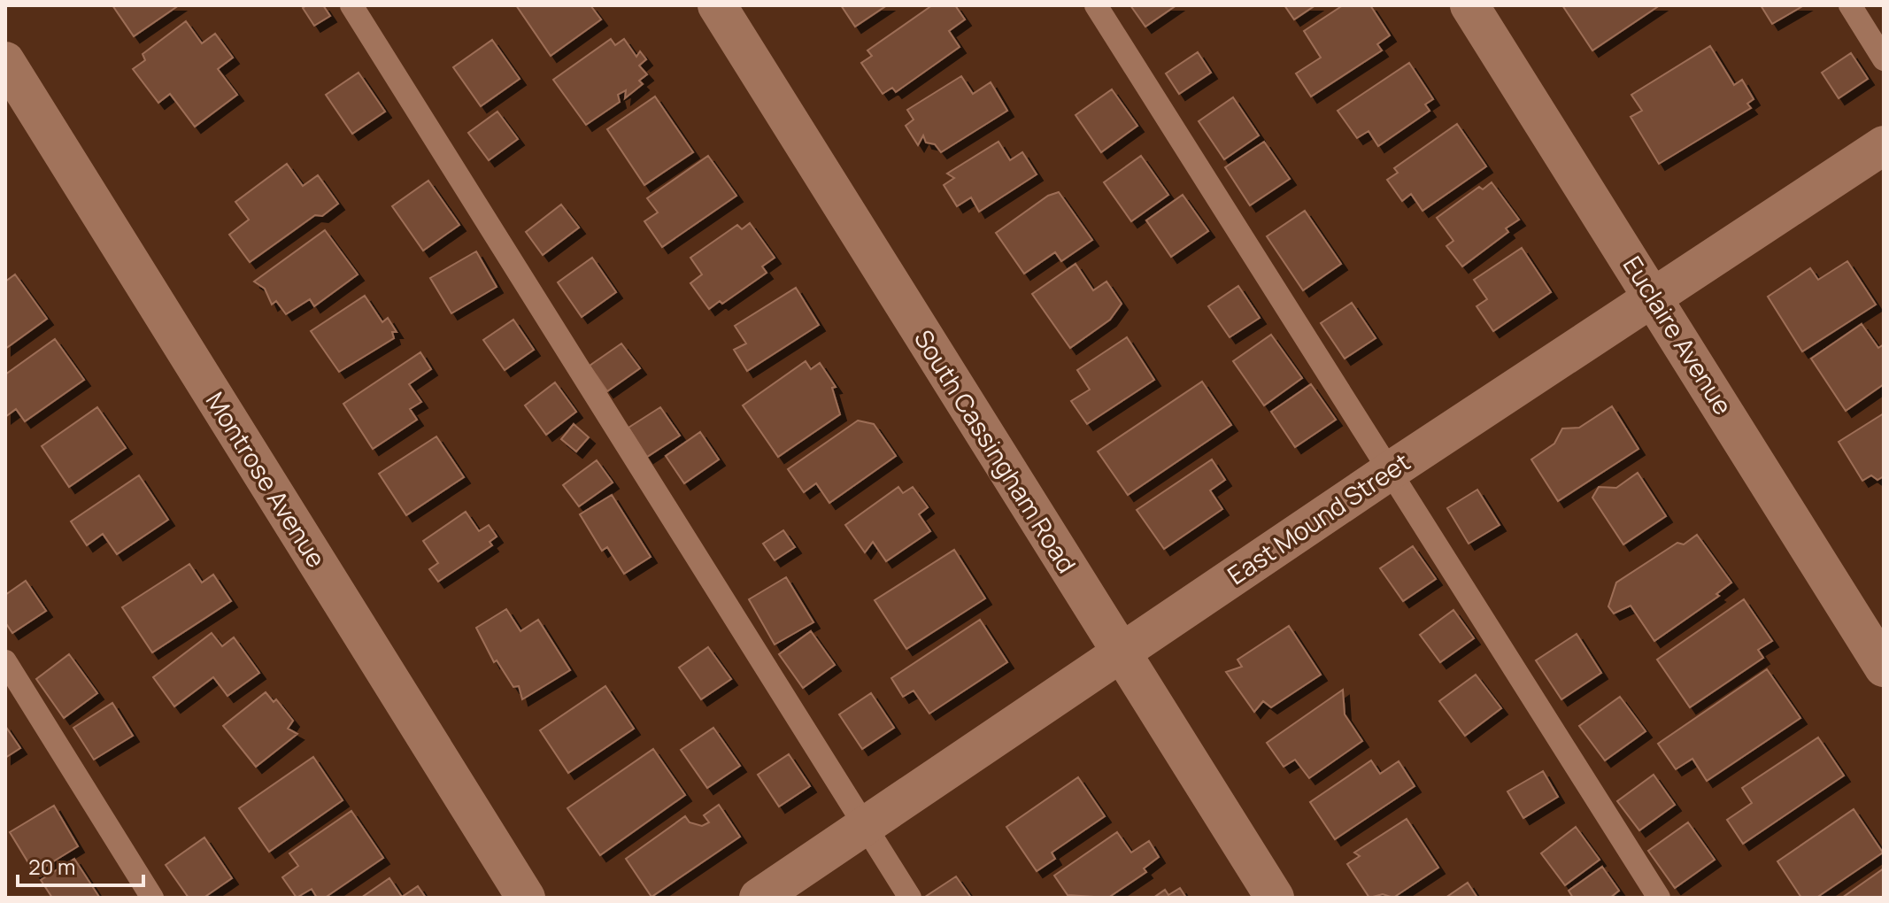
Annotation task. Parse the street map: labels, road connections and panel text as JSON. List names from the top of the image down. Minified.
{"streets":{"street":["Euclaire Avenue","South Cassingham Road","Montrose Avenue","East Mound Street"]},"crossings":[["Euclaire Avenue","East Mound Street"],["South Cassingham Road","East Mound Street"]],"scale_bar":"20 m"}
